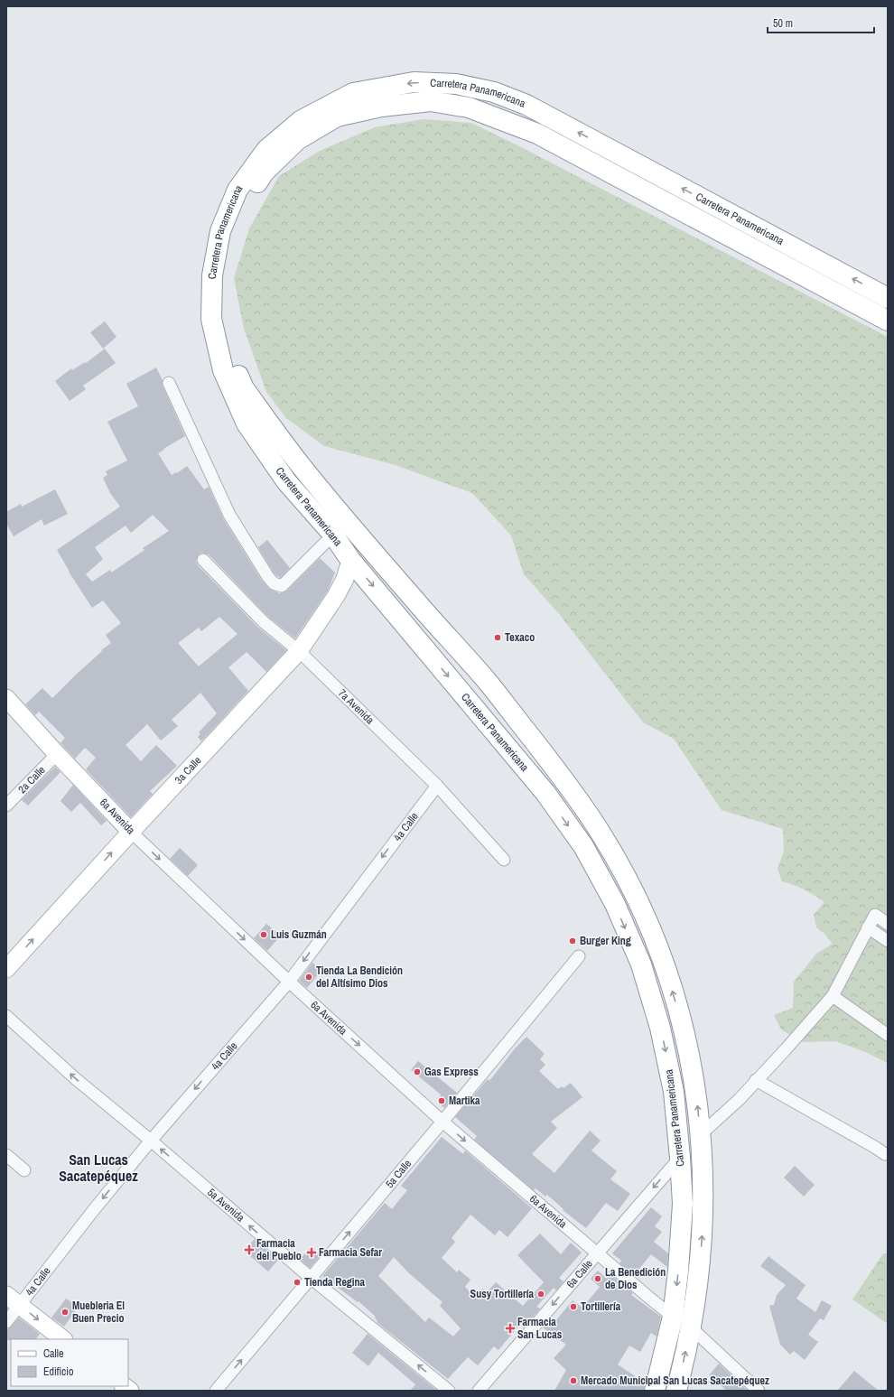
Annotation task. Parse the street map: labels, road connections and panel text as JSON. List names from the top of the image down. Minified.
{"streets":{"highway":["Carretera Panamericana"],"street":["7a Avenida","3a Calle","2a Calle","6a Avenida","4a Calle","5a Calle","5a Avenida","6a Calle"]},"crossings":[["Carretera Panamericana","3a Calle"],["Carretera Panamericana","6a Avenida"],["Carretera Panamericana","6a Calle"],["7a Avenida","3a Calle"],["7a Avenida","4a Calle"],["3a Calle","6a Avenida"],["2a Calle","6a Avenida"],["6a Avenida","4a Calle"],["6a Avenida","5a Calle"],["6a Avenida","6a Calle"],["4a Calle","5a Avenida"],["5a Calle","5a Avenida"]],"one_way":["6a Avenida","4a Calle","5a Calle","5a Avenida","6a Calle"],"districts":["San Lucas Sacatepéquez"],"places":{"other":["Texaco","Luis Guzmán","Burger King","Tienda La Bendición del Altísimo Dios","Gas Express","Martika","La Benedición de Dios","Tienda Regina","Susy Tortillería","Tortillería","Muebleria El Buen Precio","Mercado Municipal San Lucas Sacatepéquez"],"health":["Farmacia del Pueblo","Farmacia Sefar","Farmacia San Lucas"]},"legend":["Calle","Edificio"],"scale_bar":"50 m"}
